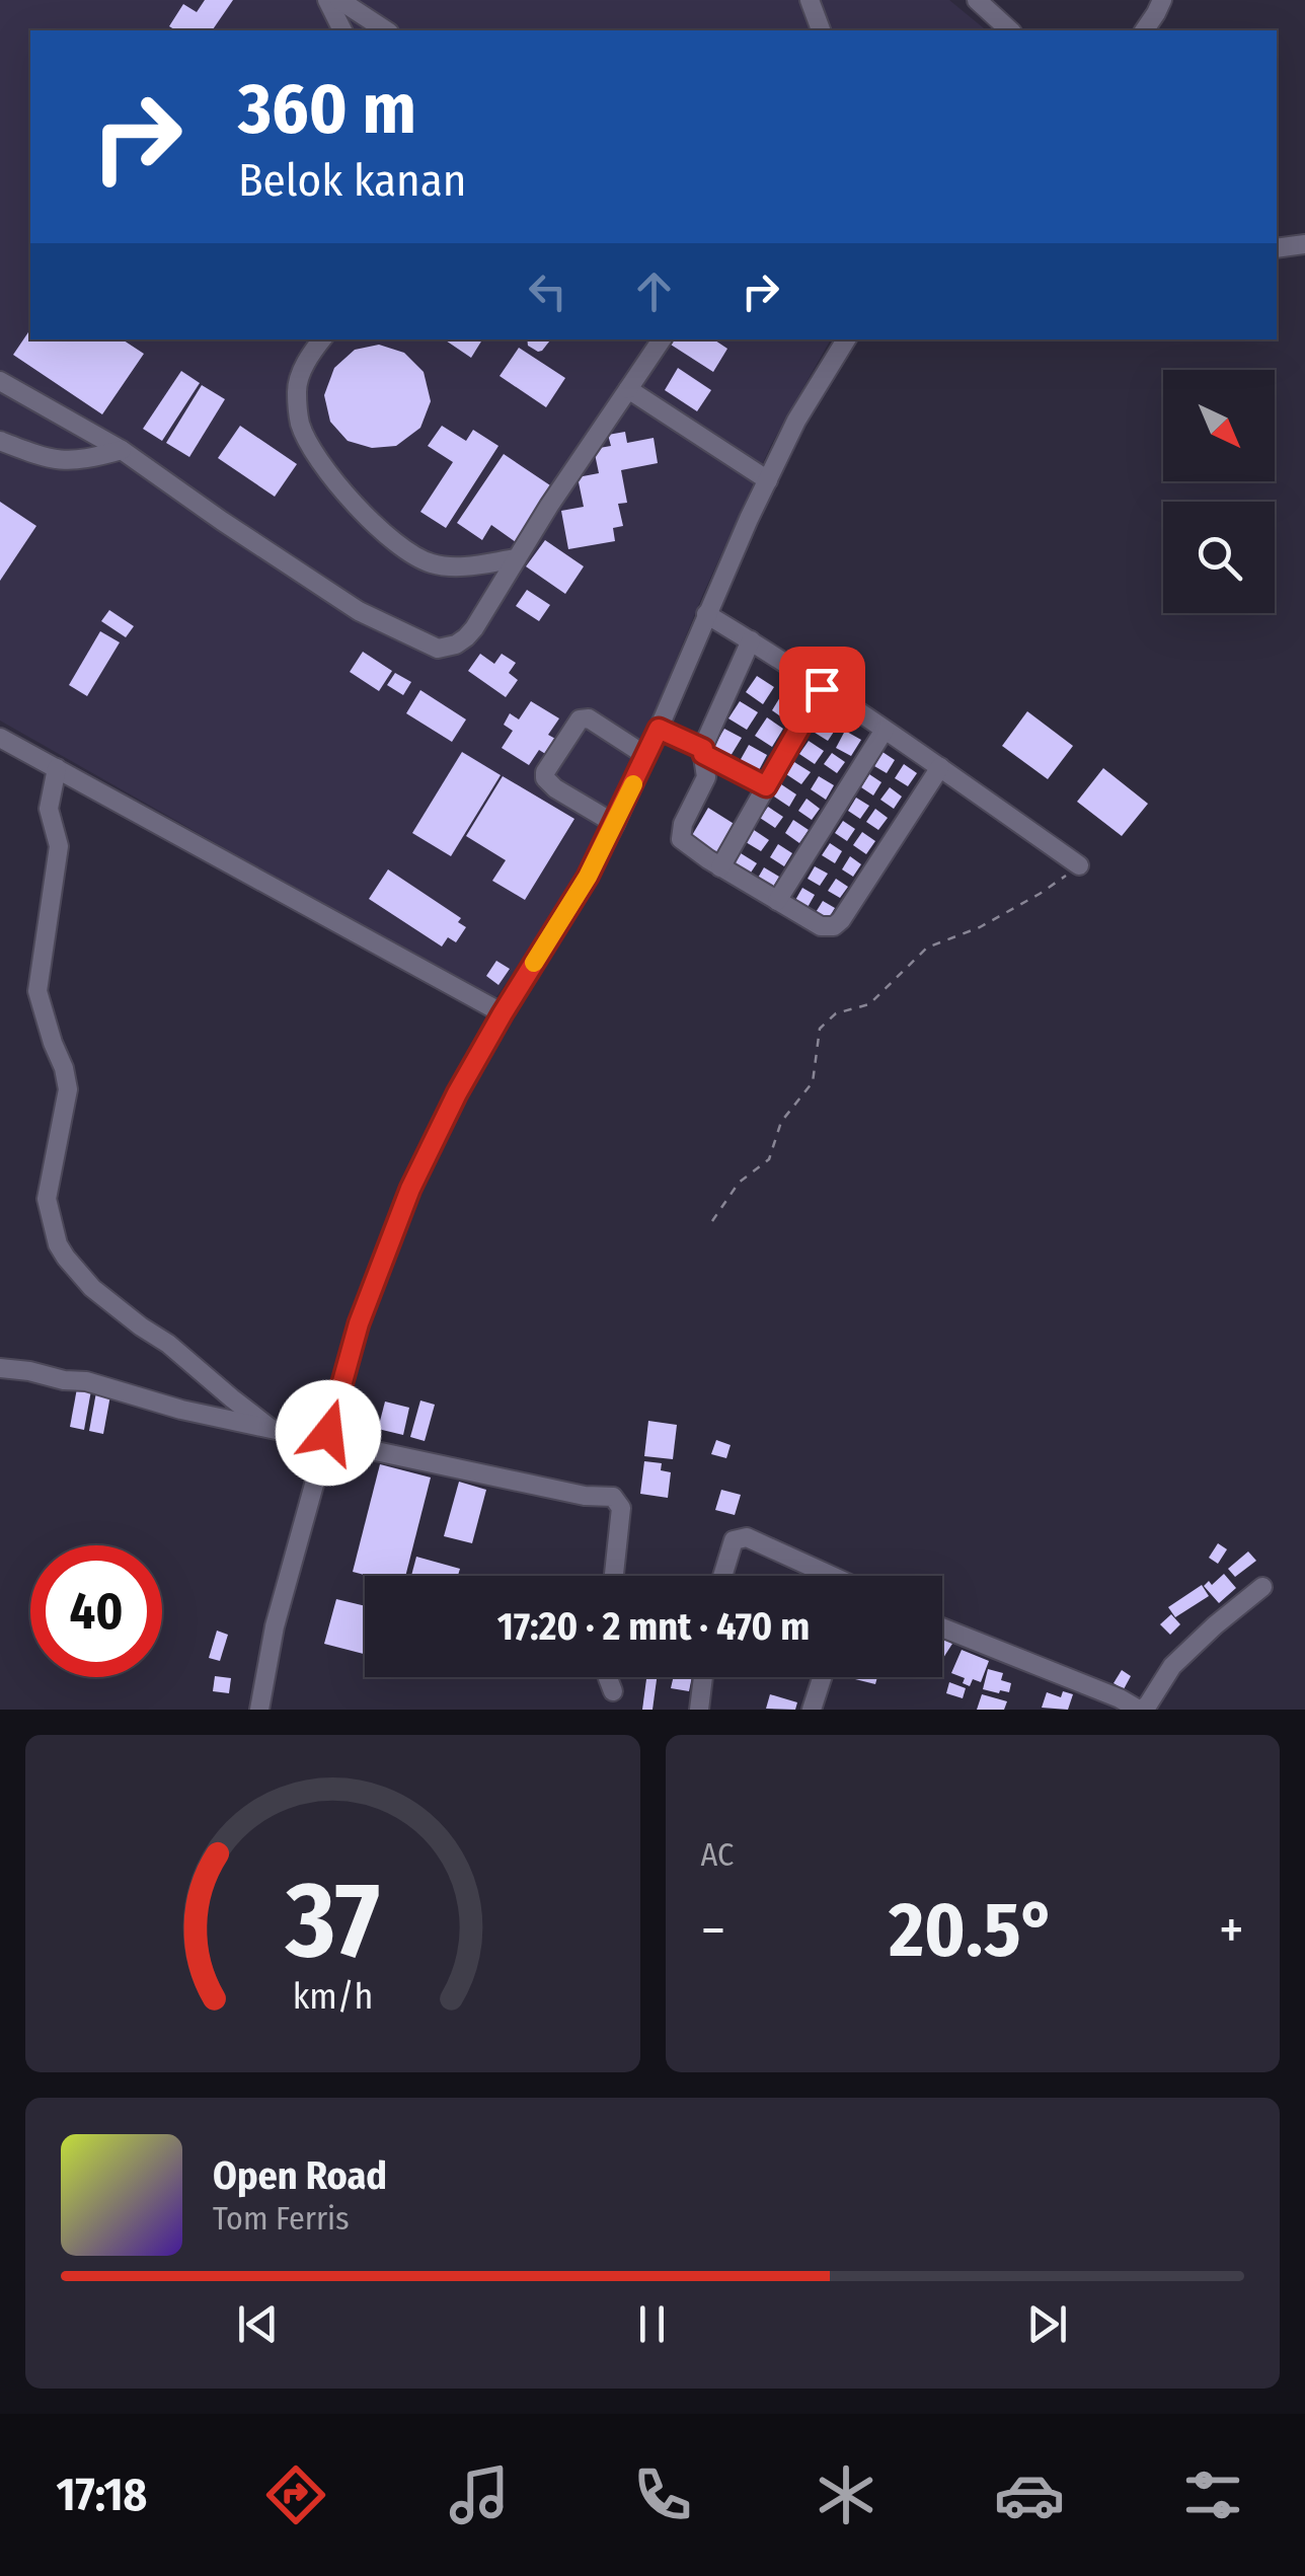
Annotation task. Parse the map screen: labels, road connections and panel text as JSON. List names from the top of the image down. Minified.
{"north":"bottom right","page":{"turn":["360 m","Belok kanan"],"limit":"40","trip":"17:20 · 2 mnt · 470 m","tile":"AC","heat":["−","20.5°","+"],"song":["Open Road","Tom Ferris"],"tabs":"17:18","gauge":["37","km/h"]}}
